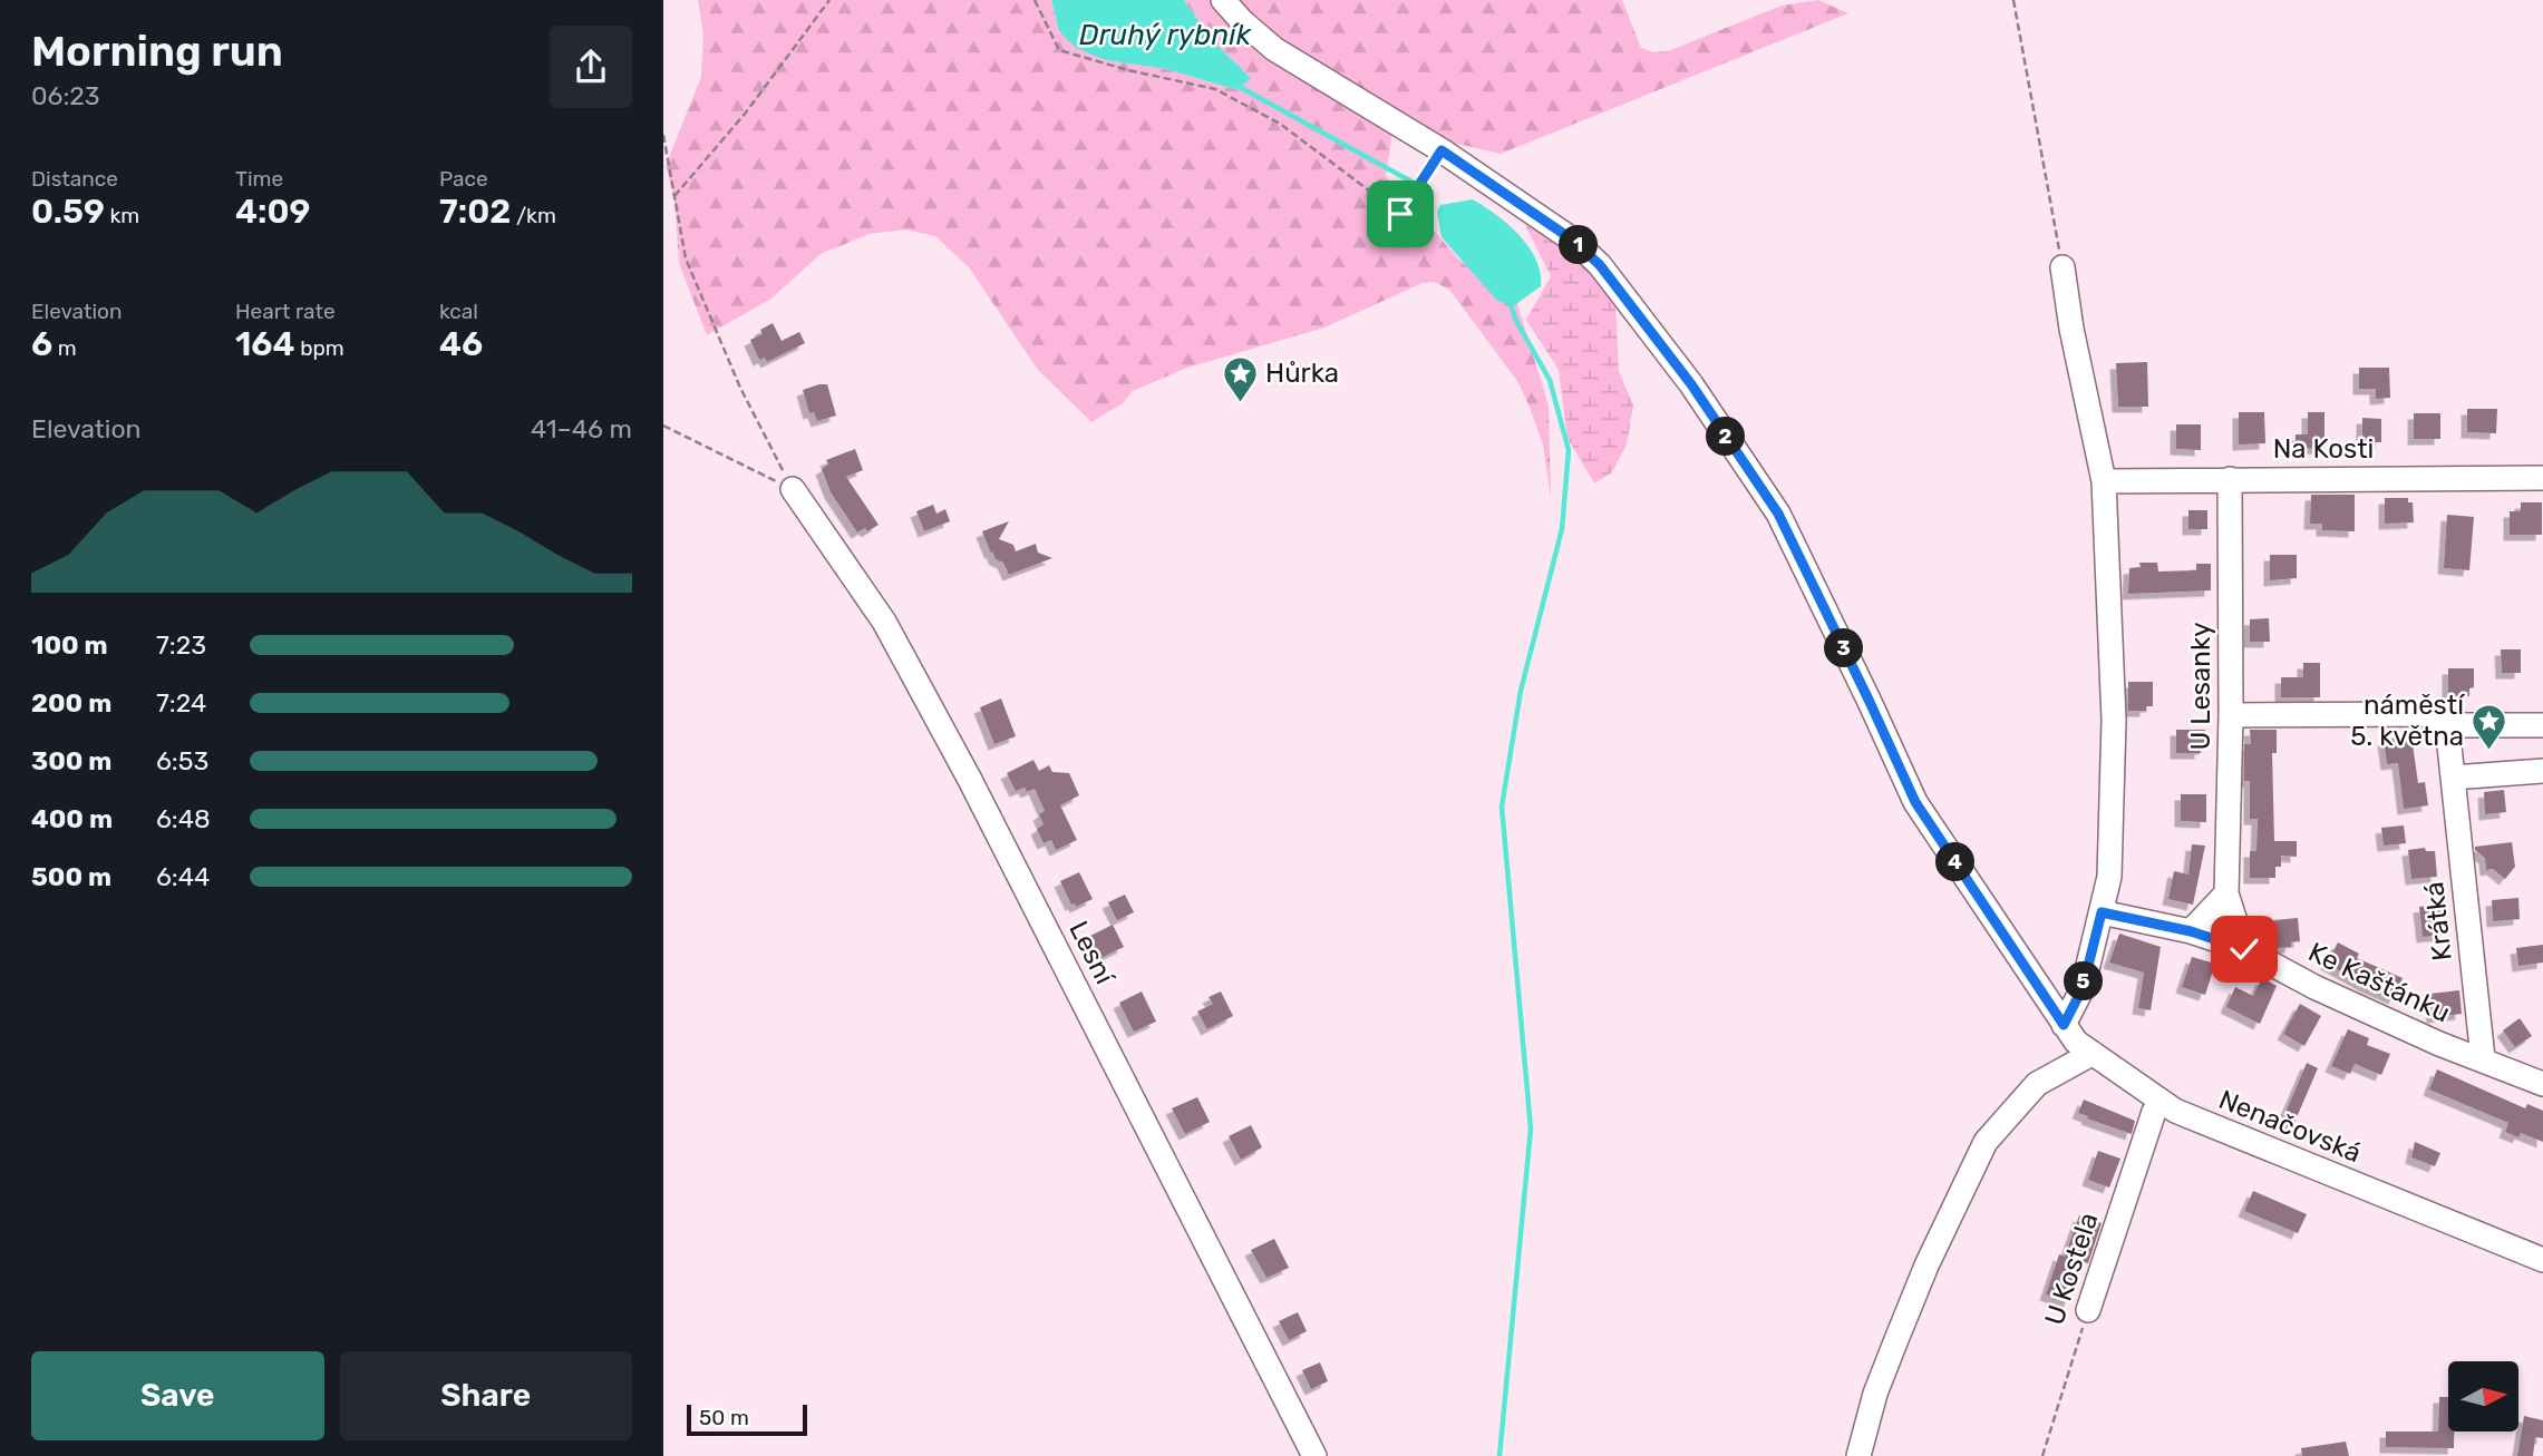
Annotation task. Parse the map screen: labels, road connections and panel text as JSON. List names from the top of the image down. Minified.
{"streets":{"street":["Na Kosti","U Lesanky","Krátká","Lesní","Ke Kaštánku","Nenačovská","U Kostela"]},"crossings":[["Na Kosti","U Lesanky"],["U Lesanky","Ke Kaštánku"],["Krátká","Ke Kaštánku"],["Nenačovská","U Kostela"]],"water":["Druhý rybník"],"places":{"place":["Hůrka","náměstí 5. května"]},"scale_bar":"50 m","north":"right","page":{"heading":["Morning run","06:23"],"stats":[["Distance","0.59 km"],["Time","4:09"],["Pace","7:02 /km"],["Elevation","6 m"],["Heart rate","164 bpm"],["kcal","46"]],"pins":["1","2","3","4","5"],"chart":["Elevation","41–46 m"],"list":[{"name":"100 m","note":"7:23"},{"name":"200 m","note":"7:24"},{"name":"300 m","note":"6:53"},{"name":"400 m","note":"6:48"},{"name":"500 m","note":"6:44"}],"buttons":["Save","Share"],"scale":"50 m"}}
